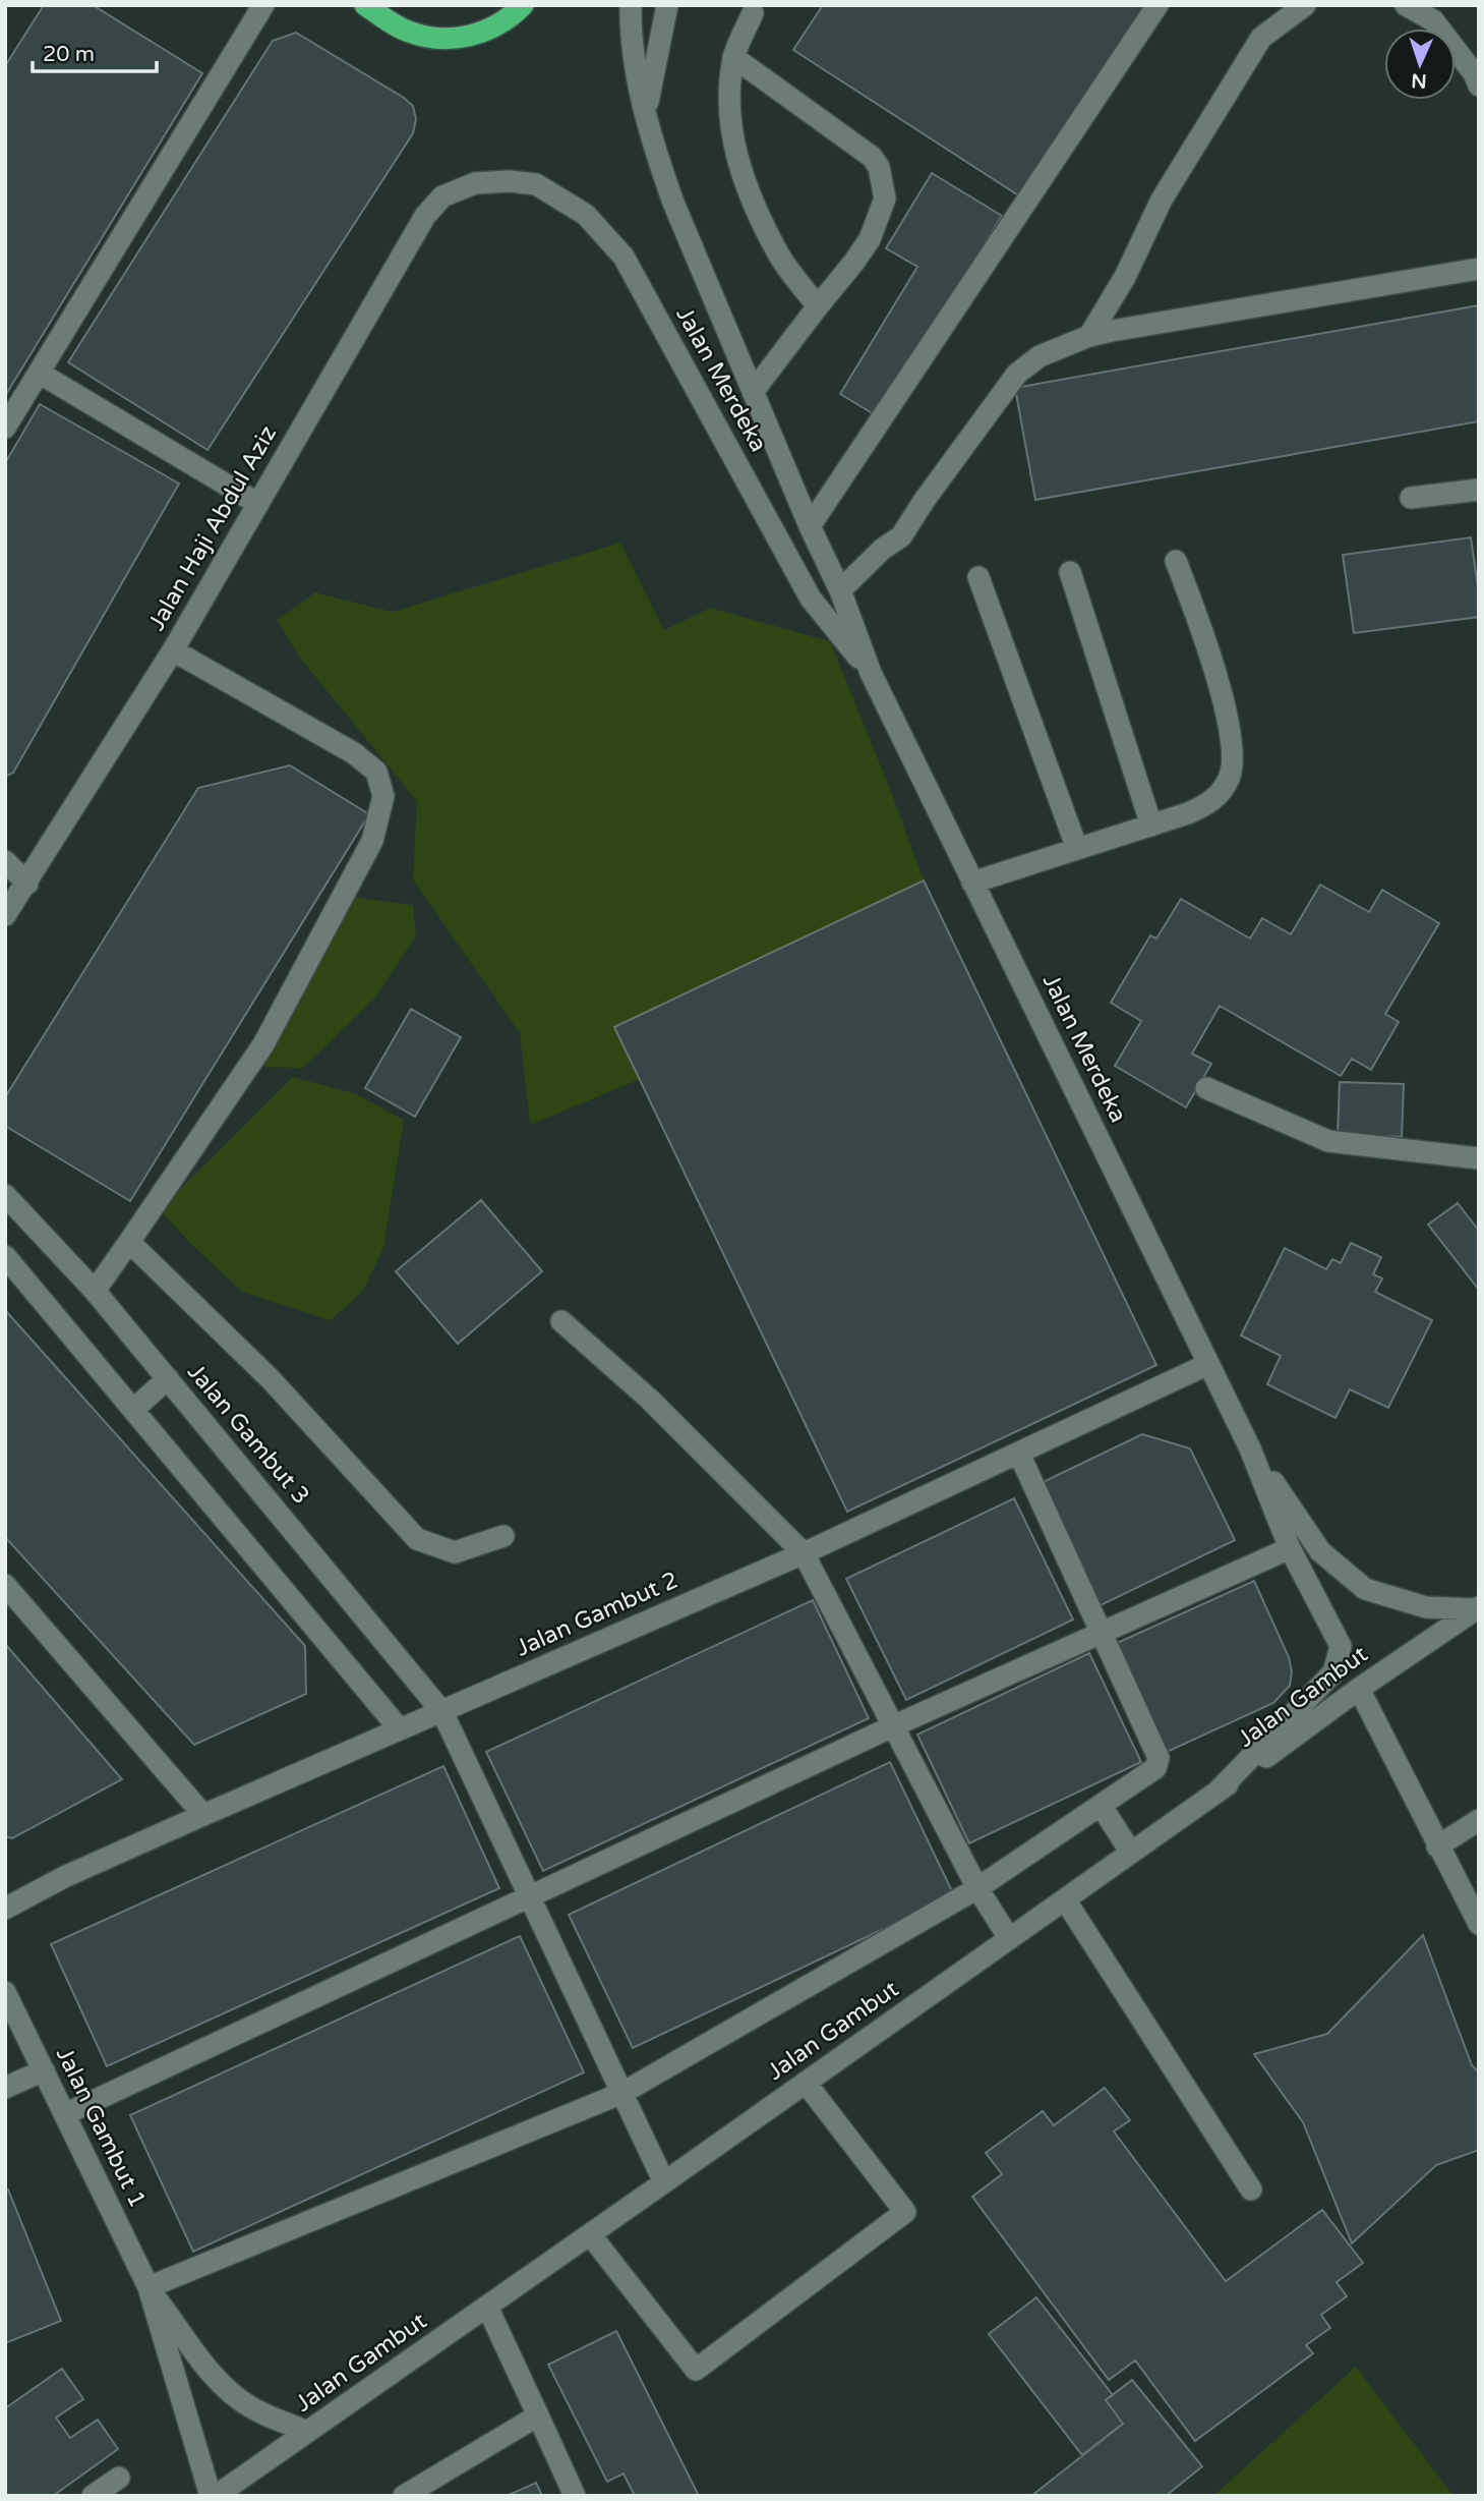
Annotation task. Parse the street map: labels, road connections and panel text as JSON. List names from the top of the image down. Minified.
{"streets":{"street":["Jalan Merdeka","Jalan Haji Abdul Aziz","Jalan Gambut 3","Jalan Gambut 2","Jalan Gambut","Jalan Gambut 1"]},"crossings":[["Jalan Merdeka","Jalan Haji Abdul Aziz"],["Jalan Merdeka","Jalan Gambut 2"],["Jalan Merdeka","Jalan Gambut"],["Jalan Gambut 3","Jalan Gambut 2"],["Jalan Gambut 3","Jalan Gambut"],["Jalan Gambut","Jalan Gambut 1"]],"scale_bar":"20 m","north":"bottom"}
